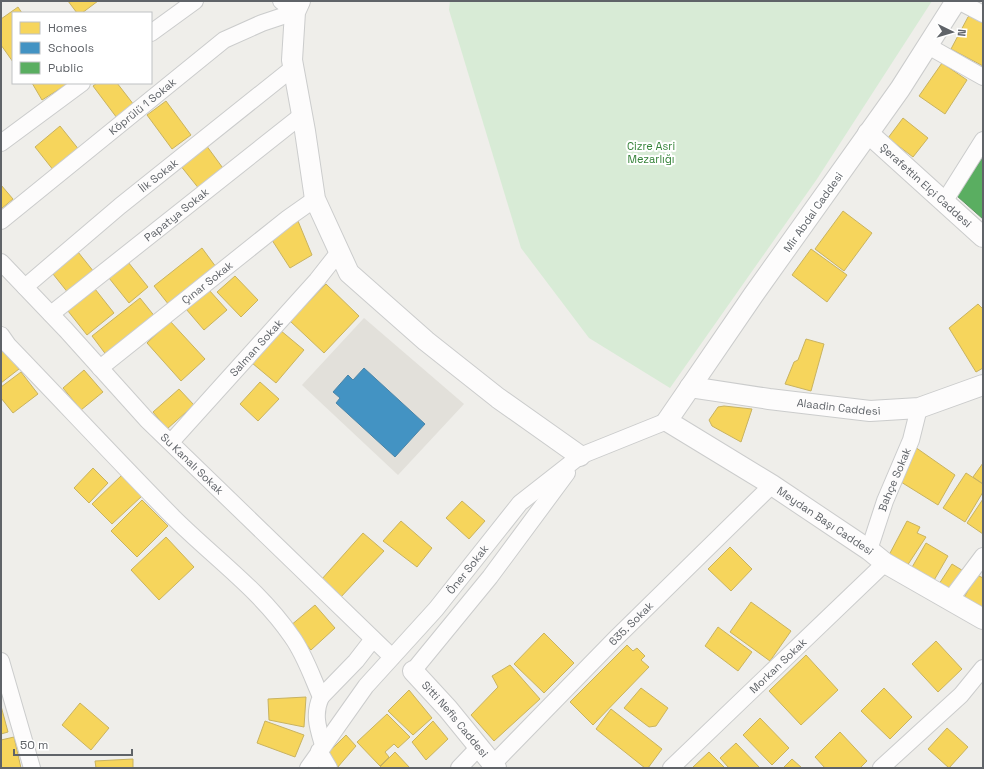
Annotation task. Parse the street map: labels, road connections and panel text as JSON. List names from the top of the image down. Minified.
{"streets":{"street":["Köprülü 1 Sokak","İlk Sokak","Şerafettin Elçi Caddesi","Mir Abdal Caddesi","Papatya Sokak","Çınar Sokak","Salman Sokak","Alaadin Caddesi","Su Kanalı Sokak","Bahçe Sokak","Meydan Başı Caddesi","Öner Sokak","635. Sokak","Morkan Sokak","Sitti Nefis Caddesi"]},"crossings":[["İlk Sokak","Su Kanalı Sokak"],["Şerafettin Elçi Caddesi","Mir Abdal Caddesi"],["Mir Abdal Caddesi","Alaadin Caddesi"],["Mir Abdal Caddesi","Meydan Başı Caddesi"],["Mir Abdal Caddesi","Öner Sokak"],["Papatya Sokak","Su Kanalı Sokak"],["Çınar Sokak","Su Kanalı Sokak"],["Salman Sokak","Su Kanalı Sokak"],["Alaadin Caddesi","Bahçe Sokak"],["Su Kanalı Sokak","Öner Sokak"],["Bahçe Sokak","Meydan Başı Caddesi"],["Meydan Başı Caddesi","Öner Sokak"],["Meydan Başı Caddesi","635. Sokak"],["Meydan Başı Caddesi","Morkan Sokak"],["635. Sokak","Sitti Nefis Caddesi"]],"parks":["Cizre Asri Mezarlığı"],"legend":["Homes","Schools","Public"],"scale_bar":"50 m","north":"right"}
